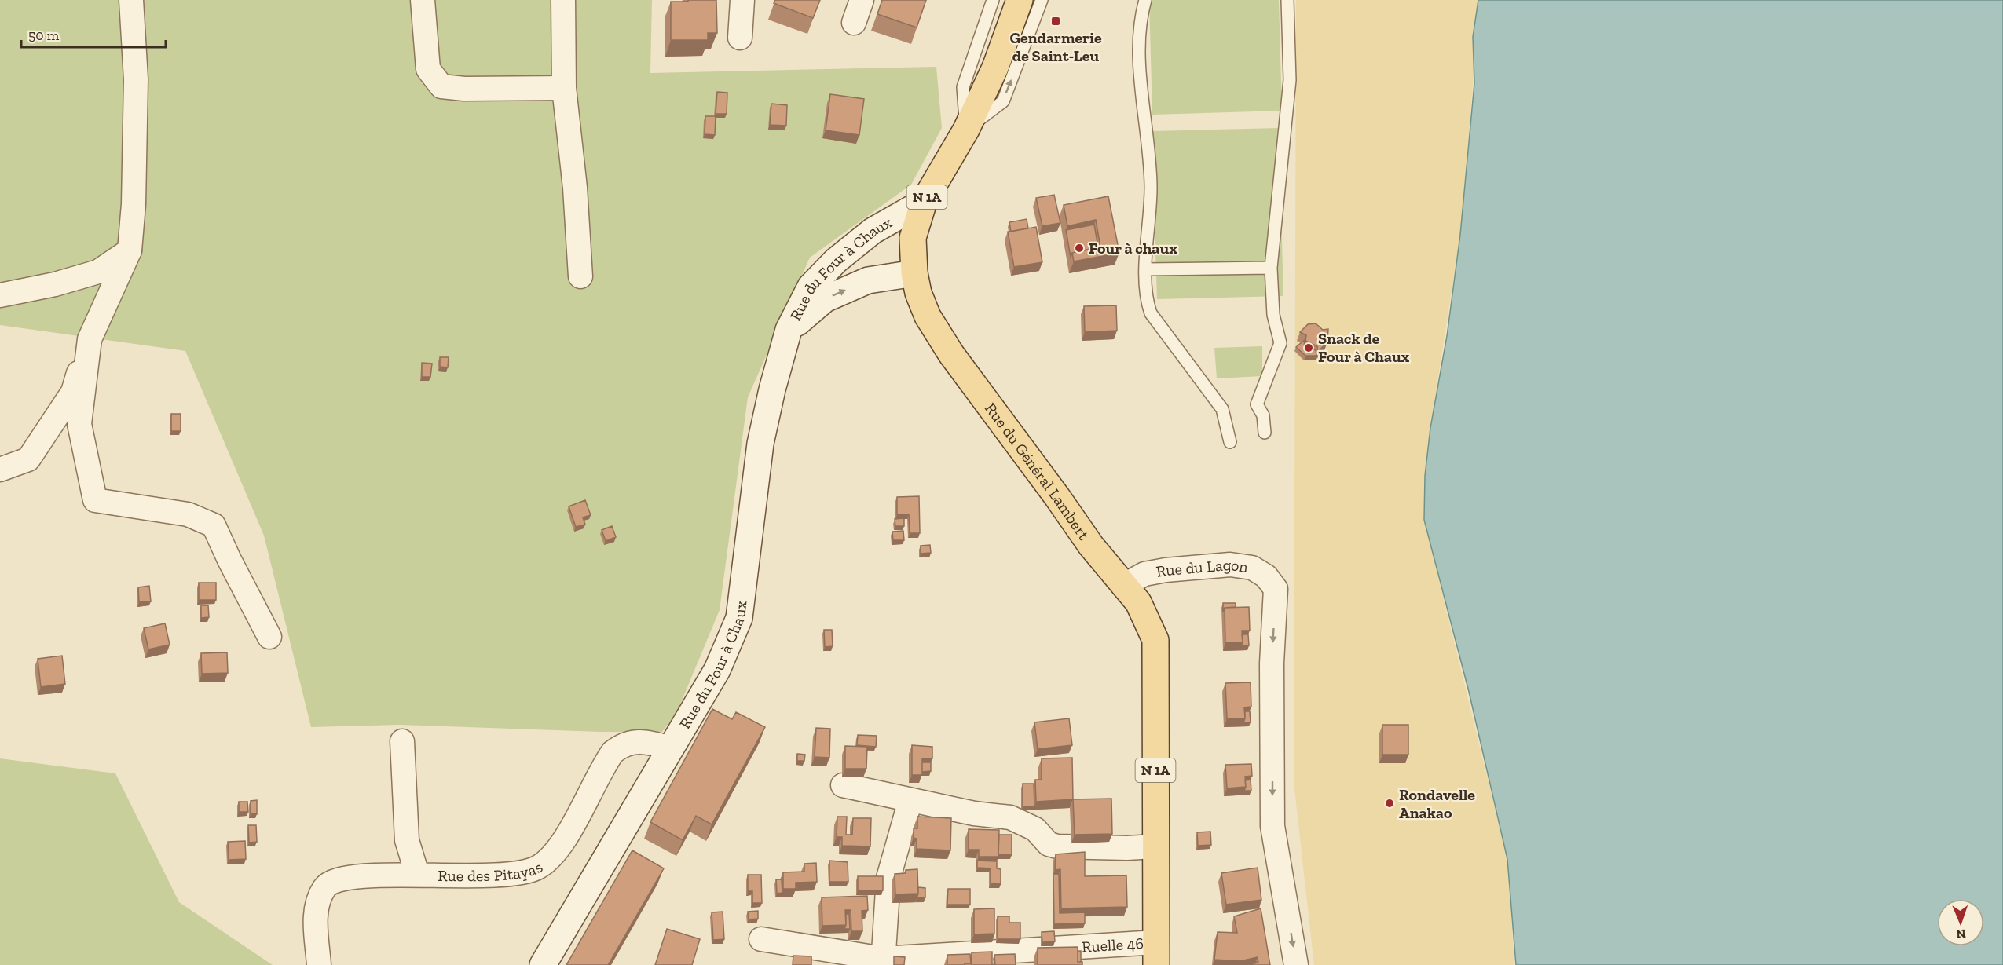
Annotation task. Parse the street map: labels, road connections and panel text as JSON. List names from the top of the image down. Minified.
{"streets":{"main road":["N 1A","Rue du Four à Chaux","Rue du Général Lambert"],"street":["Rue du Lagon","Rue des Pitayas","Ruelle 46"]},"crossings":[["Rue du Four à Chaux","Rue du Général Lambert"],["Rue du Four à Chaux","Rue des Pitayas"],["Rue du Général Lambert","Rue du Lagon"],["Rue du Général Lambert","Ruelle 46"]],"places":{"transit":["Gendarmerie de Saint-Leu"],"other":["Four à chaux","Snack de Four à Chaux","Rondavelle Anakao"]},"scale_bar":"50 m","north":"bottom"}
